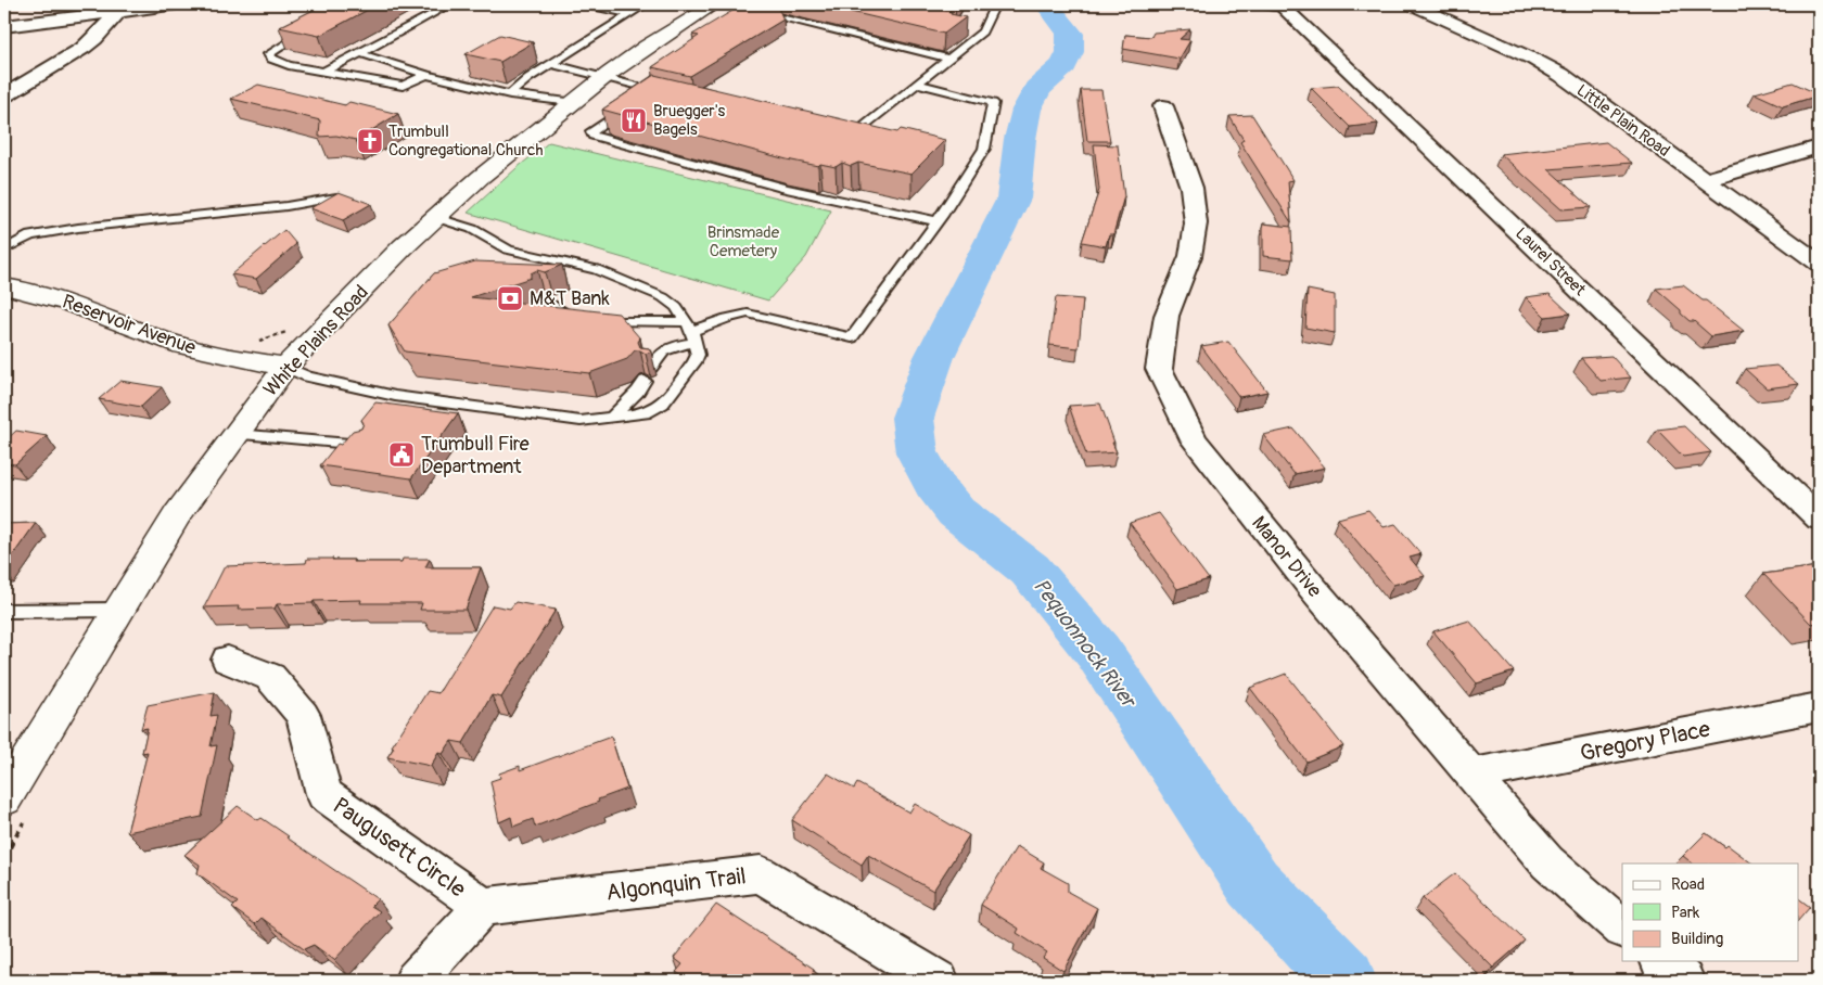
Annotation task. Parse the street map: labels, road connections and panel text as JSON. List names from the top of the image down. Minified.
{"streets":{"main road":["Reservoir Avenue","White Plains Road"],"street":["Little Plain Road","Laurel Street","Manor Drive","Gregory Place","Paugusett Circle","Algonquin Trail"]},"crossings":[["Reservoir Avenue","White Plains Road"],["Manor Drive","Gregory Place"],["Paugusett Circle","Algonquin Trail"]],"water":["Pequonnock River"],"parks":["Brinsmade Cemetery"],"places":{"restaurant":["Bruegger's Bagels"],"church":["Trumbull Congregational Church"],"bank":["M&T Bank"],"public building":["Trumbull Fire Department"]},"legend":["Road","Park","Building"]}
